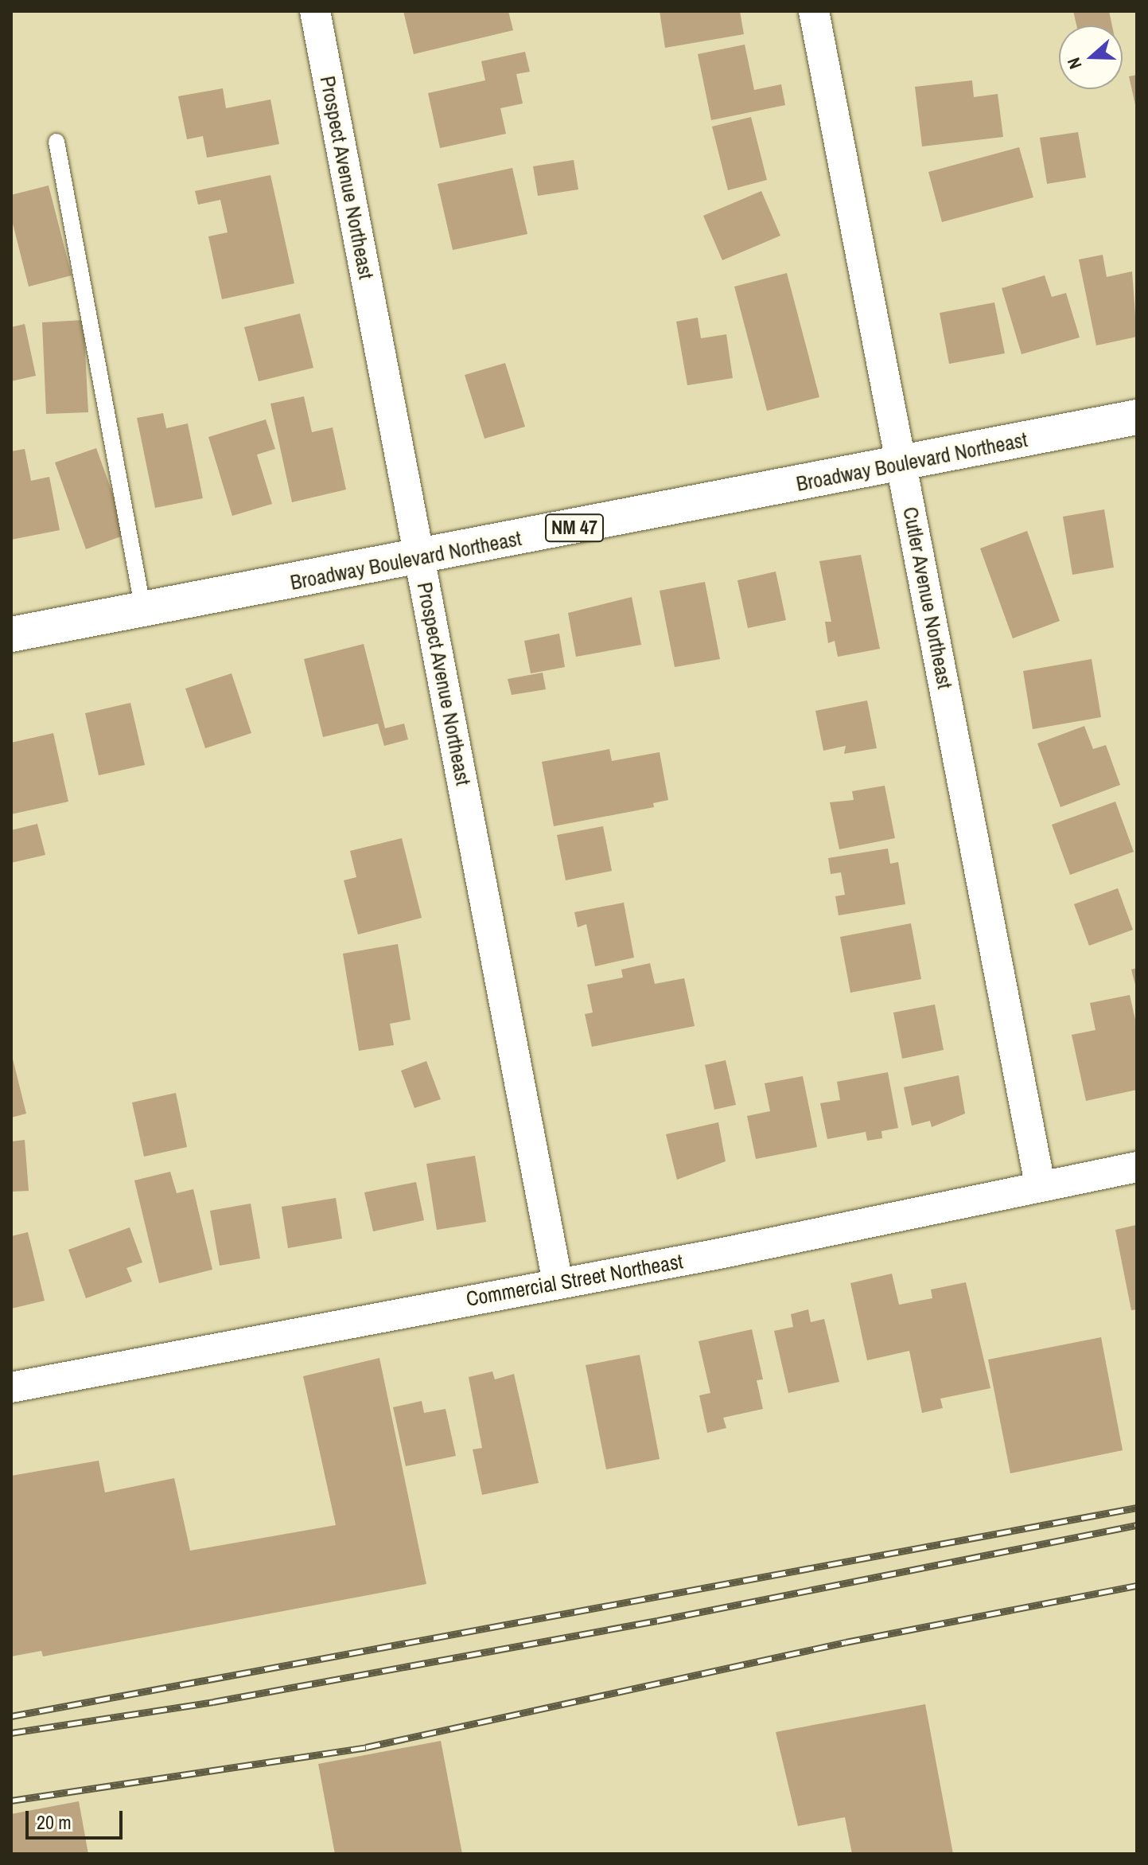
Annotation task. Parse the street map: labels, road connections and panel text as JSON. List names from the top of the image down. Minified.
{"streets":{"main road":["Broadway Boulevard Northeast","NM 47"],"street":["Prospect Avenue Northeast","Cutler Avenue Northeast","Commercial Street Northeast"]},"crossings":[["Prospect Avenue Northeast","Broadway Boulevard Northeast"],["Prospect Avenue Northeast","Commercial Street Northeast"],["Broadway Boulevard Northeast","Cutler Avenue Northeast"],["Cutler Avenue Northeast","Commercial Street Northeast"]],"scale_bar":"20 m","north":"left"}
